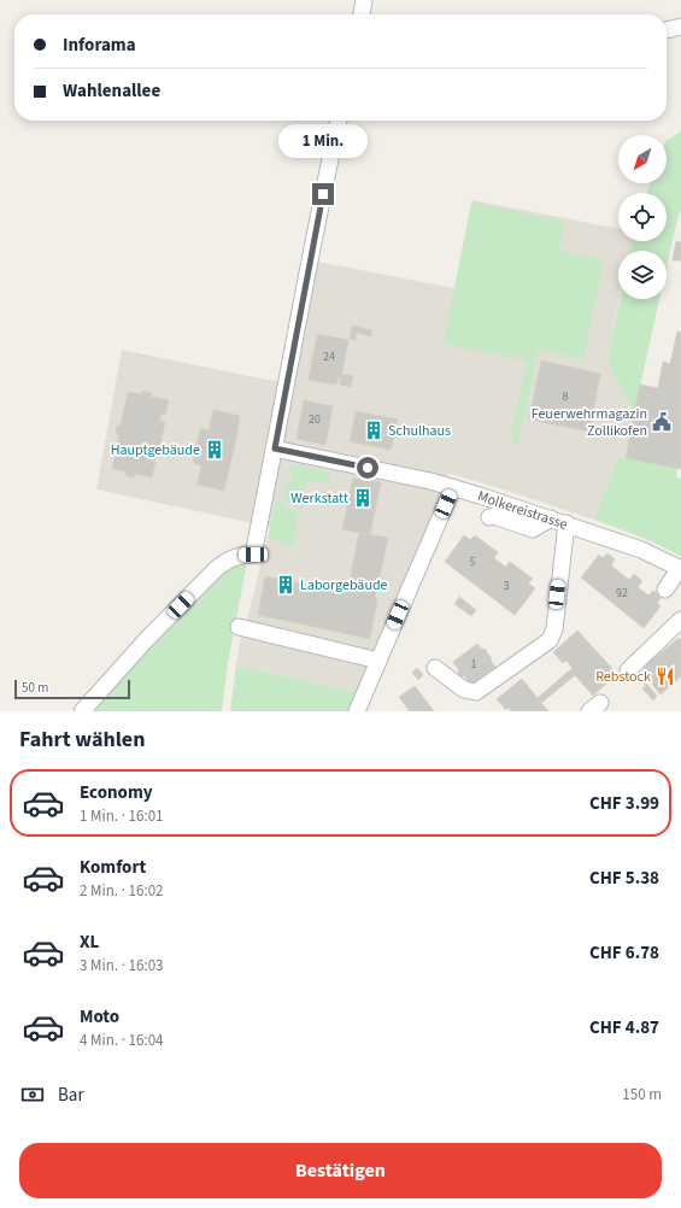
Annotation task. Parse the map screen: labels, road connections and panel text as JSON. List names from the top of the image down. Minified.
{"streets":{"street":["Molkereistrasse"]},"places":{"public building":["Feuerwehrmagazin Zollikofen"],"building":["Schulhaus","Hauptgebäude","Werkstatt","Laborgebäude"],"restaurant":["Rebstock"]},"house_numbers":["24","8","20","5","3","92","1"],"scale_bar":"50 m","north":"bottom left","page":{"banner":["Inforama","Wahlenallee"],"bubble":"1 Min.","scale":"50 m","heading":"Fahrt wählen","list":[{"name":"Economy","note":"1 Min. · 16:01","value":"CHF 3.99"},{"name":"Komfort","note":"2 Min. · 16:02","value":"CHF 5.38"},{"name":"XL","note":"3 Min. · 16:03","value":"CHF 6.78"},{"name":"Moto","note":"4 Min. · 16:04","value":"CHF 4.87"}],"pay":["Bar","150 m"],"buttons":"Bestätigen"}}
